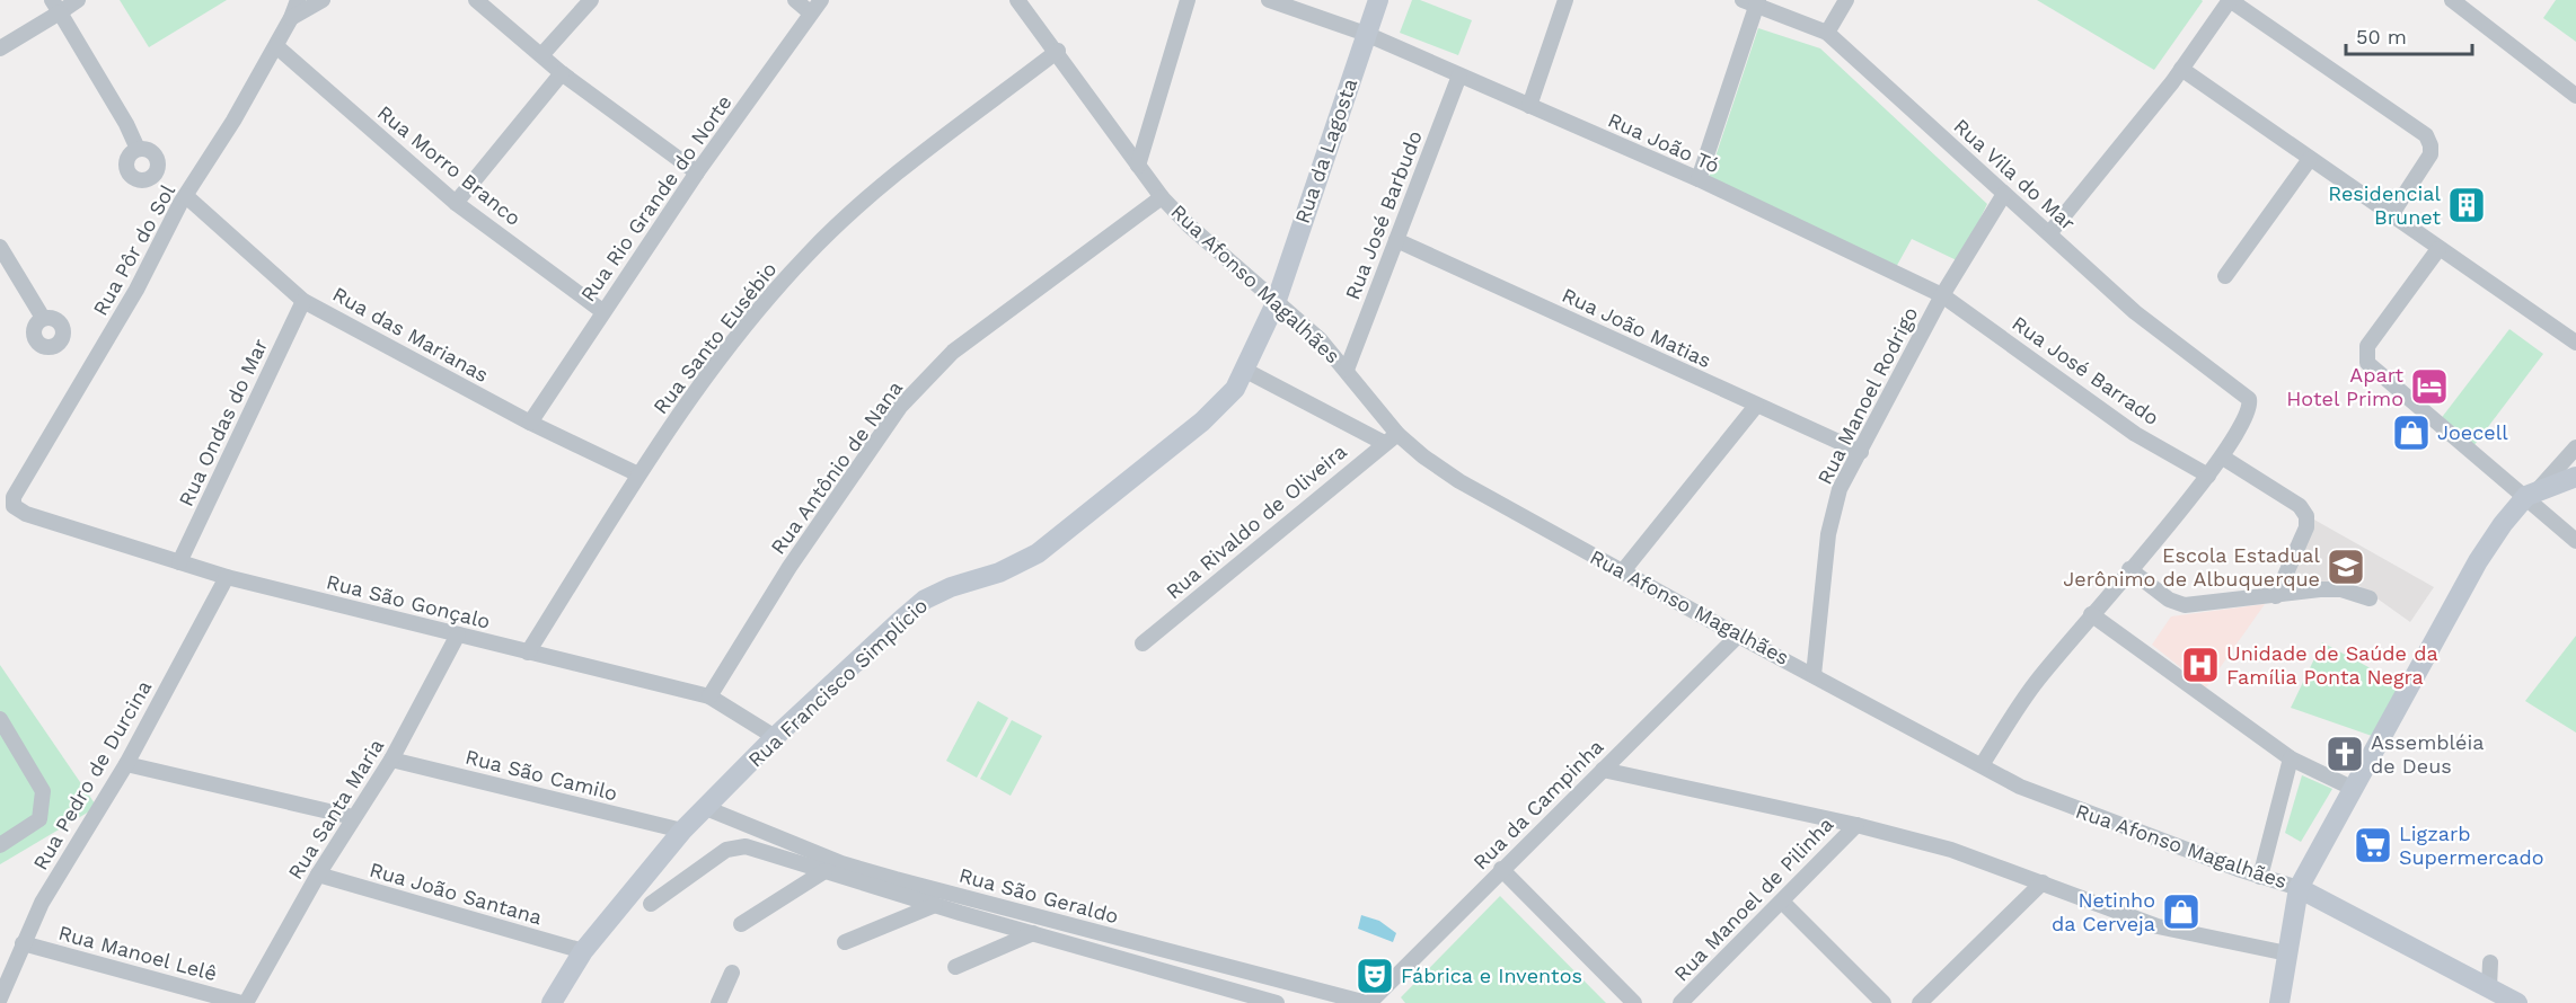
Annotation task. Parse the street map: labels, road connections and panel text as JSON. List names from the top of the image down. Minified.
{"streets":{"street":["Rua João Tó","Rua da Lagosta","Rua Morro Branco","Rua Vila do Mar","Rua Rio Grande do Norte","Rua José Barbudo","Rua Pôr do Sol","Rua Afonso Magalhães","Rua João Matias","Rua das Marianas","Rua Santo Eusébio","Rua José Barrado","Rua Manoel Rodrigo","Rua Ondas do Mar","Rua Antônio de Nana","Rua Rivaldo de Oliveira","Rua São Gonçalo","Rua Francisco Simplício","Rua Pedro de Durcina","Rua São Camilo","Rua da Campinha","Rua Santa Maria","Rua João Santana","Rua São Geraldo","Rua Manoel de Pilinha","Rua Manoel Lelê"]},"crossings":[["Rua João Tó","Rua da Lagosta"],["Rua João Tó","Rua José Barbudo"],["Rua João Tó","Rua José Barrado"],["Rua João Tó","Rua Manoel Rodrigo"],["Rua da Lagosta","Rua Afonso Magalhães"],["Rua da Lagosta","Rua Francisco Simplício"],["Rua Morro Branco","Rua Rio Grande do Norte"],["Rua Morro Branco","Rua Pôr do Sol"],["Rua Vila do Mar","Rua Manoel Rodrigo"],["Rua Rio Grande do Norte","Rua das Marianas"],["Rua José Barbudo","Rua Afonso Magalhães"],["Rua José Barbudo","Rua João Matias"],["Rua Pôr do Sol","Rua das Marianas"],["Rua Pôr do Sol","Rua São Gonçalo"],["Rua Afonso Magalhães","Rua Santo Eusébio"],["Rua Afonso Magalhães","Rua Manoel Rodrigo"],["Rua Afonso Magalhães","Rua Antônio de Nana"],["Rua Afonso Magalhães","Rua Rivaldo de Oliveira"],["Rua Afonso Magalhães","Rua Francisco Simplício"],["Rua Afonso Magalhães","Rua da Campinha"],["Rua João Matias","Rua Manoel Rodrigo"],["Rua das Marianas","Rua Santo Eusébio"],["Rua das Marianas","Rua Ondas do Mar"],["Rua Santo Eusébio","Rua São Gonçalo"],["Rua José Barrado","Rua Manoel Rodrigo"],["Rua Ondas do Mar","Rua São Gonçalo"],["Rua Antônio de Nana","Rua São Gonçalo"],["Rua São Gonçalo","Rua Francisco Simplício"],["Rua São Gonçalo","Rua Pedro de Durcina"],["Rua São Gonçalo","Rua Santa Maria"],["Rua Francisco Simplício","Rua São Camilo"],["Rua Francisco Simplício","Rua João Santana"],["Rua Francisco Simplício","Rua São Geraldo"],["Rua Pedro de Durcina","Rua Manoel Lelê"],["Rua São Camilo","Rua Santa Maria"],["Rua da Campinha","Rua São Geraldo"],["Rua Santa Maria","Rua João Santana"],["Rua Santa Maria","Rua Manoel Lelê"]],"places":{"building":["Residencial Brunet"],"hotel":["Apart Hotel Primo"],"shop":["Joecell","Netinho da Cerveja"],"school or university":["Escola Estadual Jerônimo de Albuquerque"],"hospital":["Unidade de Saúde da Família Ponta Negra"],"church":["Assembléia de Deus"],"supermarket":["Ligzarb Supermercado"],"theatre":["Fábrica e Inventos"]},"scale_bar":"50 m"}
